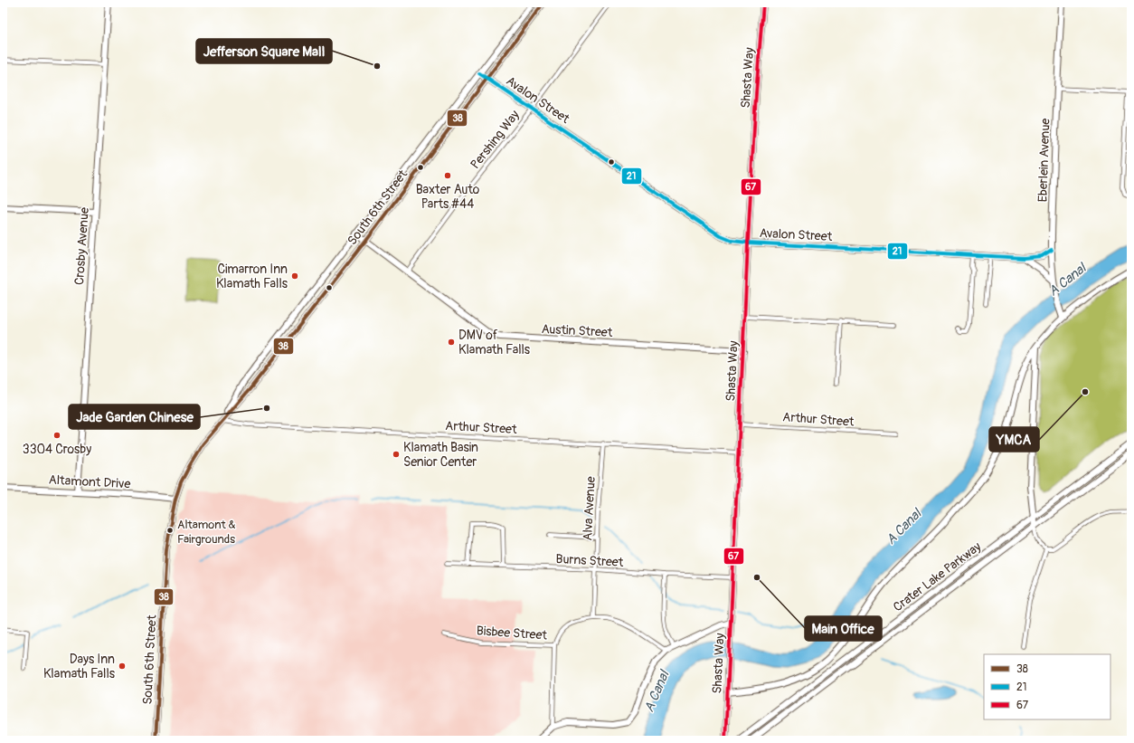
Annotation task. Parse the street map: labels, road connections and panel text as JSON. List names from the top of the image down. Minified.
{"streets":{"main road":["Shasta Way","Avalon Street","Eberlein Avenue","South 6th Street","Crosby Avenue","Austin Street","Altamont Drive","Crater Lake Parkway"],"street":["Pershing Way","Arthur Street","Alva Avenue","Burns Street","Bisbee Street"]},"crossings":[["Shasta Way","Avalon Street"],["Shasta Way","Austin Street"],["Shasta Way","Arthur Street"],["Shasta Way","Burns Street"],["Avalon Street","Pershing Way"],["Avalon Street","Eberlein Avenue"],["Avalon Street","South 6th Street"],["Pershing Way","Austin Street"],["South 6th Street","Austin Street"],["South 6th Street","Arthur Street"],["South 6th Street","Altamont Drive"],["Crosby Avenue","Altamont Drive"],["Arthur Street","Alva Avenue"],["Alva Avenue","Burns Street"],["Alva Avenue","Bisbee Street"]],"water":["A Canal"],"places":["Jefferson Square Mall","Baxter Auto Parts #44","Cimarron Inn Klamath Falls","DMV of Klamath Falls","YMCA","Jade Garden Chinese","3304 Crosby","Klamath Basin Senior Center","Altamont & Fairgrounds","Main Office","Days Inn Klamath Falls"],"lines":["transit line 38","transit line 67","transit line 21"],"legend":["38","21","67"]}
